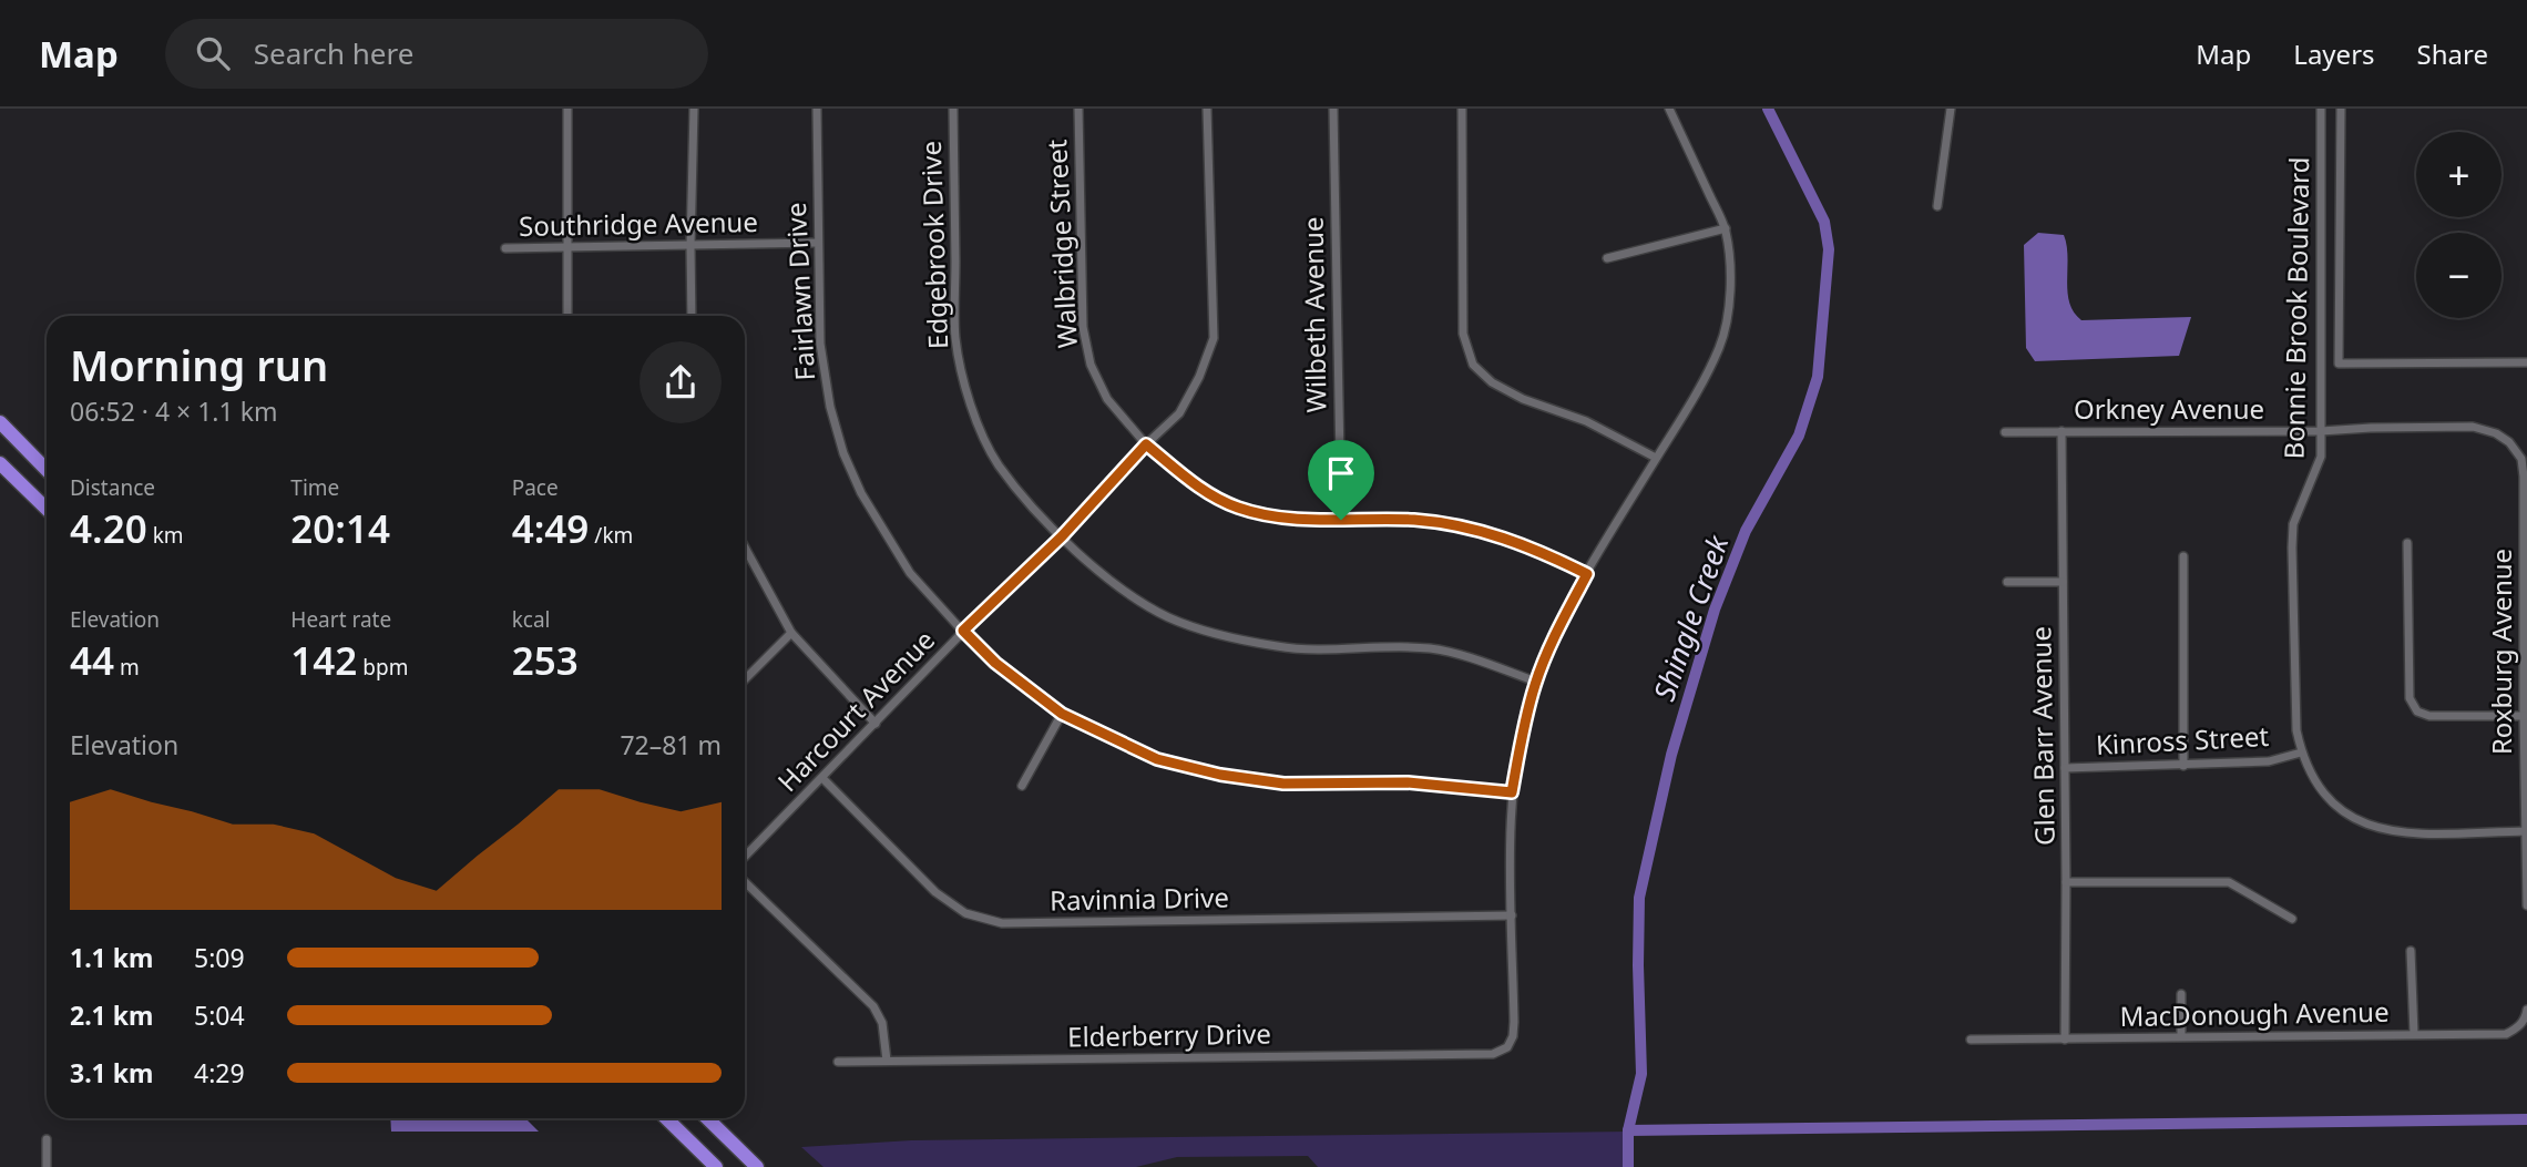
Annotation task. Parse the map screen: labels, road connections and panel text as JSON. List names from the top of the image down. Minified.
{"streets":{"street":["Southridge Avenue","Walbridge Street","Edgebrook Drive","Fairlawn Drive","Bonnie Brook Boulevard","Wilbeth Avenue","Orkney Avenue","Roxburg Avenue","Harcourt Avenue","Glen Barr Avenue","Kinross Street","Ravinnia Drive","MacDonough Avenue","Elderberry Drive"]},"crossings":[["Southridge Avenue","Fairlawn Drive"],["Walbridge Street","Wilbeth Avenue"],["Walbridge Street","Harcourt Avenue"],["Edgebrook Drive","Harcourt Avenue"],["Fairlawn Drive","Harcourt Avenue"],["Bonnie Brook Boulevard","Orkney Avenue"],["Bonnie Brook Boulevard","Roxburg Avenue"],["Bonnie Brook Boulevard","Kinross Street"],["Orkney Avenue","Roxburg Avenue"],["Orkney Avenue","Glen Barr Avenue"],["Harcourt Avenue","Ravinnia Drive"],["Glen Barr Avenue","Kinross Street"],["Glen Barr Avenue","MacDonough Avenue"],["Ravinnia Drive","Elderberry Drive"]],"water":["Shingle Creek"],"page":{"header":"Map","search":"Search here","nav":["Map","Layers","Share"],"map_buttons":["+","−"],"heading":["Morning run","06:52 · 4 × 1.1 km"],"stats":[["Distance","4.20 km"],["Time","20:14"],["Pace","4:49 /km"],["Elevation","44 m"],["Heart rate","142 bpm"],["kcal","253"]],"chart":["Elevation","72–81 m"],"list":[{"name":"1.1 km","note":"5:09"},{"name":"2.1 km","note":"5:04"},{"name":"3.1 km","note":"4:29"}]}}
